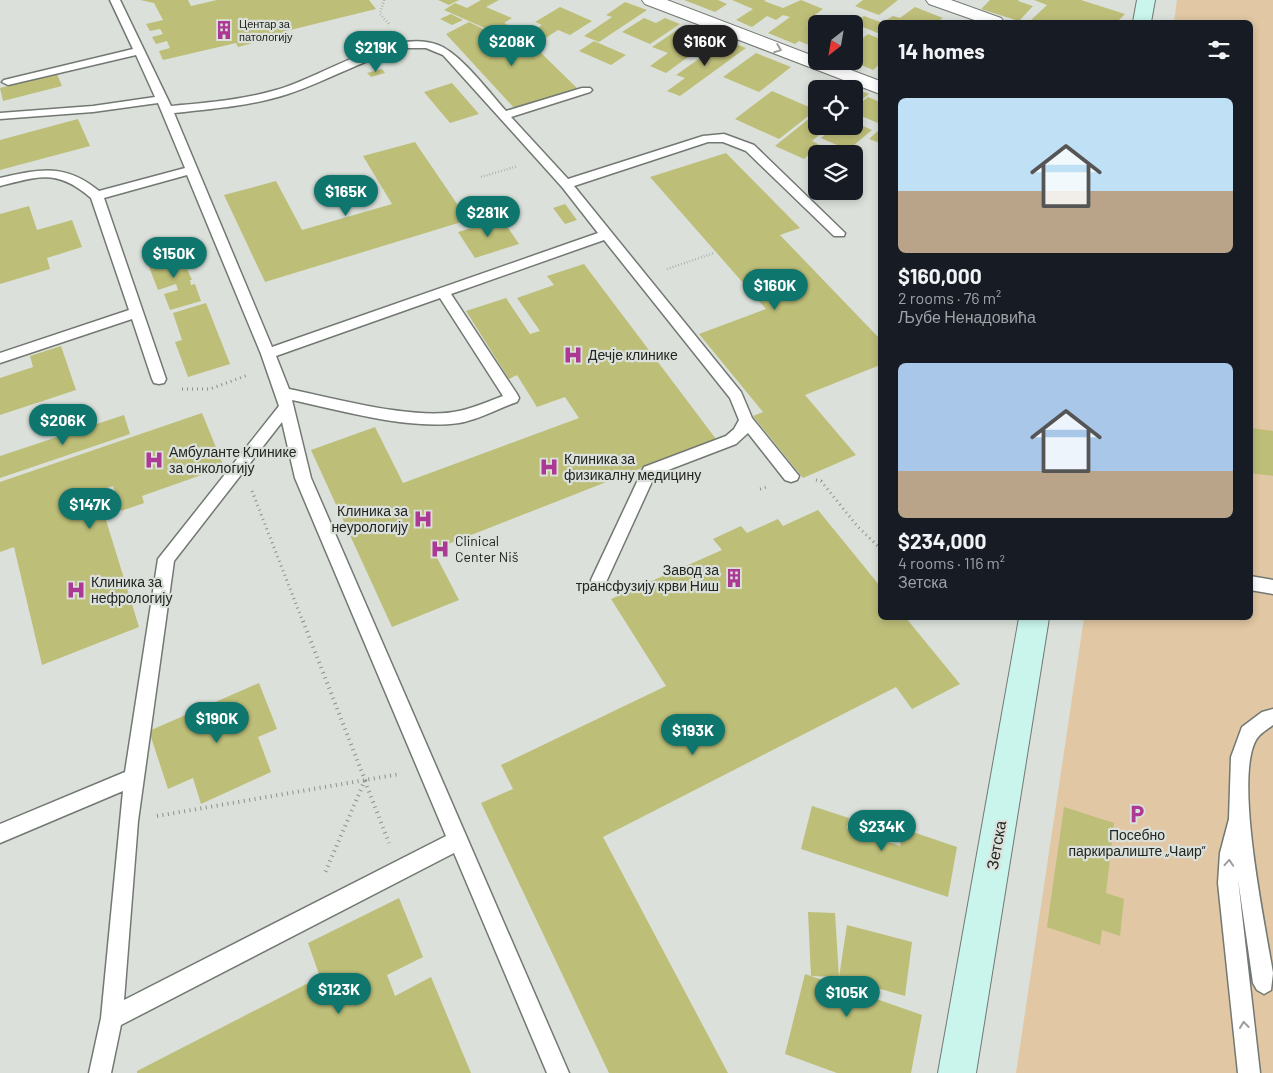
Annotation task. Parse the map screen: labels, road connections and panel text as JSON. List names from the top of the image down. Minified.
{"streets":{"street":["Зетска"]},"places":{"building":["Центар за патологију","Завод за трансфузију крви Ниш"],"hospital":["Дечје клинике","Амбуланте Клинике за онкологију","Клиника за физикалну медицину","Клиника за неурологију","Clinical Center Niš","Клиника за нефрологију"],"parking":["Посебно паркиралиште „Чаир”"]},"north":"bottom left","page":{"heading":"14 homes","price":["$208K","$160K","$219K","$165K","$281K","$150K","$160K","$206K","$147K","$190K","$193K","$234K","$123K","$105K"],"list":[{"name":"$160,000","note":"2 rooms · 76 m² · Љубе Ненадовића"},{"name":"$234,000","note":"4 rooms · 116 m² · Зетска"}]}}
